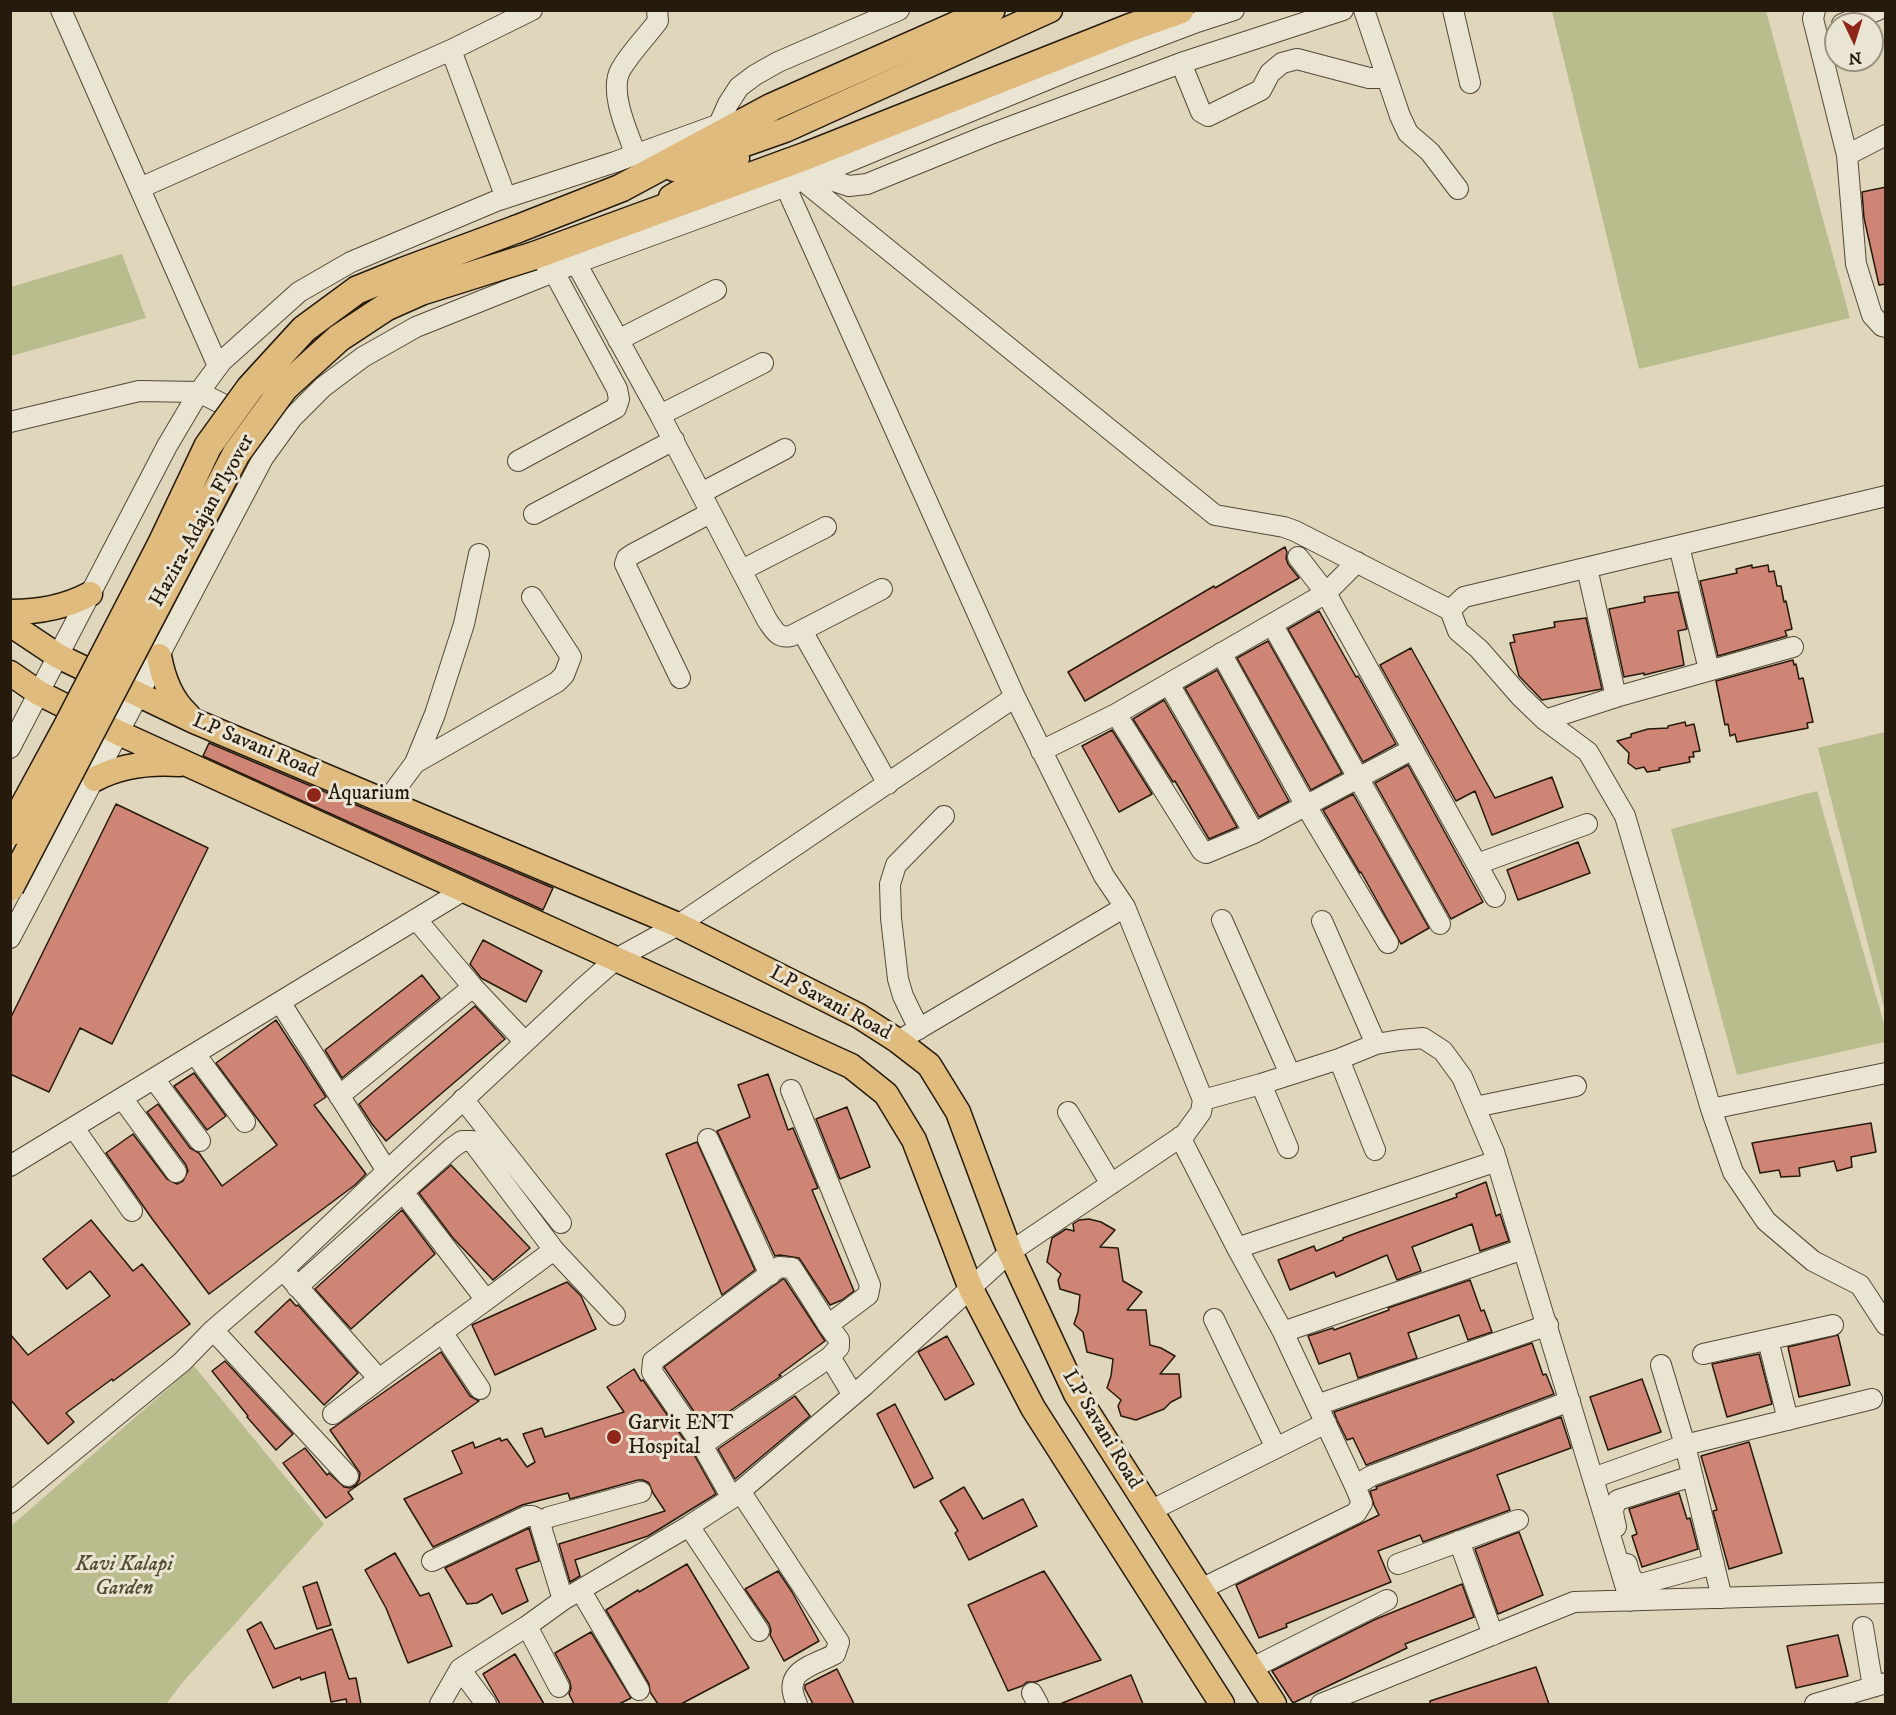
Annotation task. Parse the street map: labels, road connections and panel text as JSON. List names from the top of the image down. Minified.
{"streets":{"highway":["Hazira-Adajan Flyover"],"main road":["LP Savani Road"]},"parks":["Kavi Kalapi Garden"],"places":["Aquarium","Garvit ENT Hospital"],"north":"bottom"}
